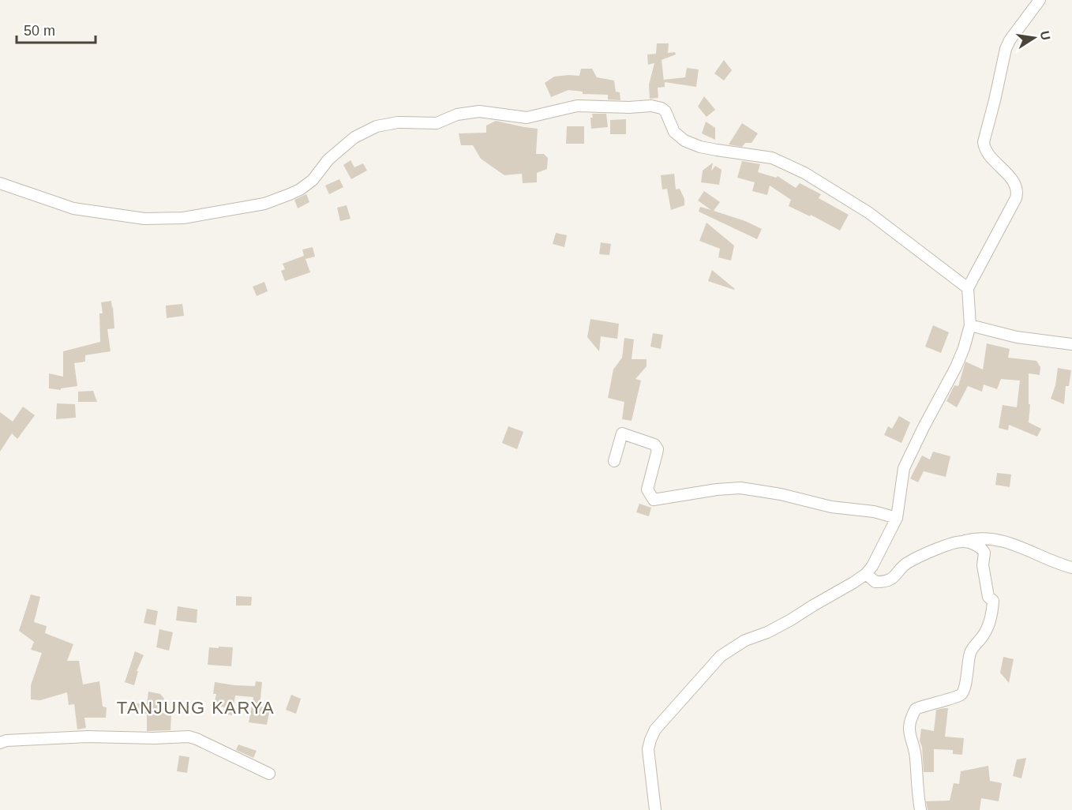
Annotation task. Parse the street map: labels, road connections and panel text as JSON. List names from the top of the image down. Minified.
{"districts":["TANJUNG KARYA"],"scale_bar":"50 m","north":"right"}
